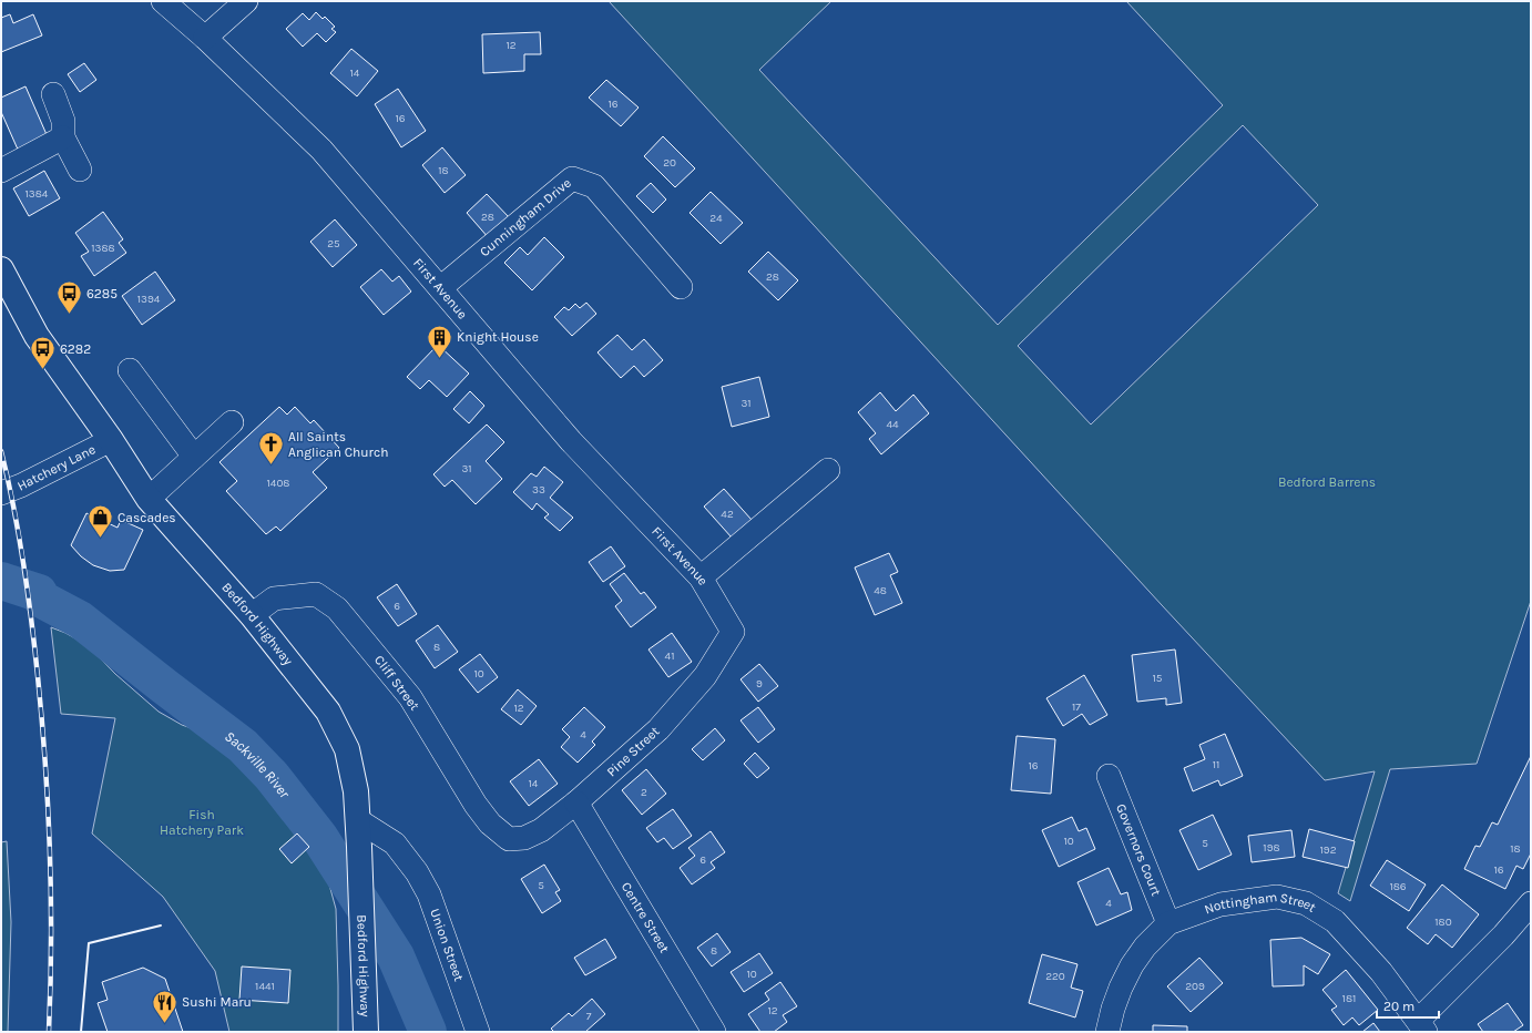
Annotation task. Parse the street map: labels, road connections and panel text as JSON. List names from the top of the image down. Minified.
{"streets":{"main road":["Bedford Highway"],"street":["Cunningham Drive","First Avenue","Hatchery Lane","Cliff Street","Pine Street","Governors Court","Nottingham Street","Centre Street","Union Street"]},"crossings":[["Cunningham Drive","First Avenue"],["First Avenue","Pine Street"],["Hatchery Lane","Bedford Highway"],["Bedford Highway","Cliff Street"],["Bedford Highway","Union Street"],["Cliff Street","Pine Street"],["Pine Street","Centre Street"],["Governors Court","Nottingham Street"]],"water":["Sackville River"],"parks":["Bedford Barrens","Fish Hatchery Park"],"places":{"bus stop":["6285","6282"],"building":["Knight House"],"church":["All Saints Anglican Church"],"shop":["Cascades"],"restaurant":["Sushi Maru"]},"house_numbers":["12","14","16","16","20","18","1384","28","24","25","1388","28","1394","31","44","31","1408","33","42","48","6","8","41","10","15","9","17","12","4","11","16","14","2","10","5","198","18","192","6","16","5","186","4","180","8","10","220","1441","209","181","12","7"],"scale_bar":"20 m"}
